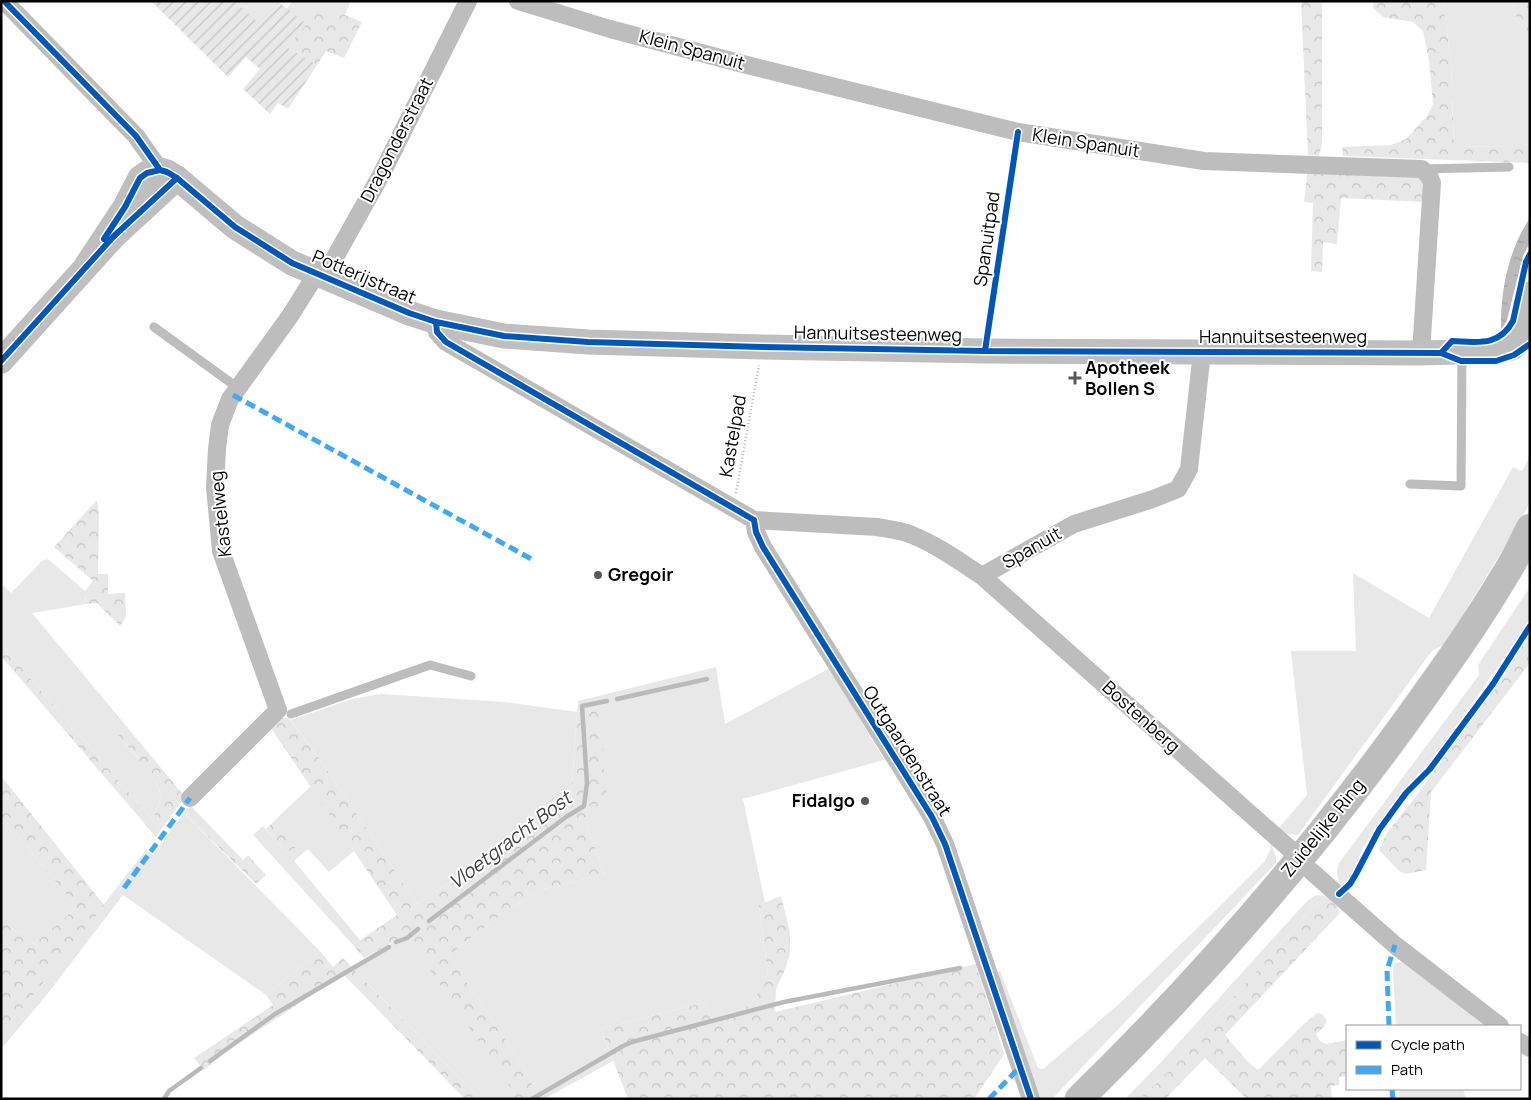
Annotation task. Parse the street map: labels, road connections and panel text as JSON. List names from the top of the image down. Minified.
{"streets":{"highway":["Zuidelijke Ring"],"street":["Klein Spanuit","Dragonderstraat","Potterijstraat","Hannuitsesteenweg","Kastelweg","Spanuit","Bostenberg","Outgaardenstraat"],"path":["Kastelpad"],"cycle path":["Spanuitpad"]},"crossings":[["Dragonderstraat","Potterijstraat"],["Dragonderstraat","Kastelweg"],["Potterijstraat","Hannuitsesteenweg"],["Potterijstraat","Kastelweg"],["Hannuitsesteenweg","Spanuit"],["Spanuit","Bostenberg"],["Spanuit","Outgaardenstraat"],["Bostenberg","Zuidelijke Ring"]],"water":["Vloetgracht Bost"],"places":{"health":["Apotheek Bollen S"],"other":["Gregoir","Fidalgo"]},"legend":["Cycle path","Path"]}
